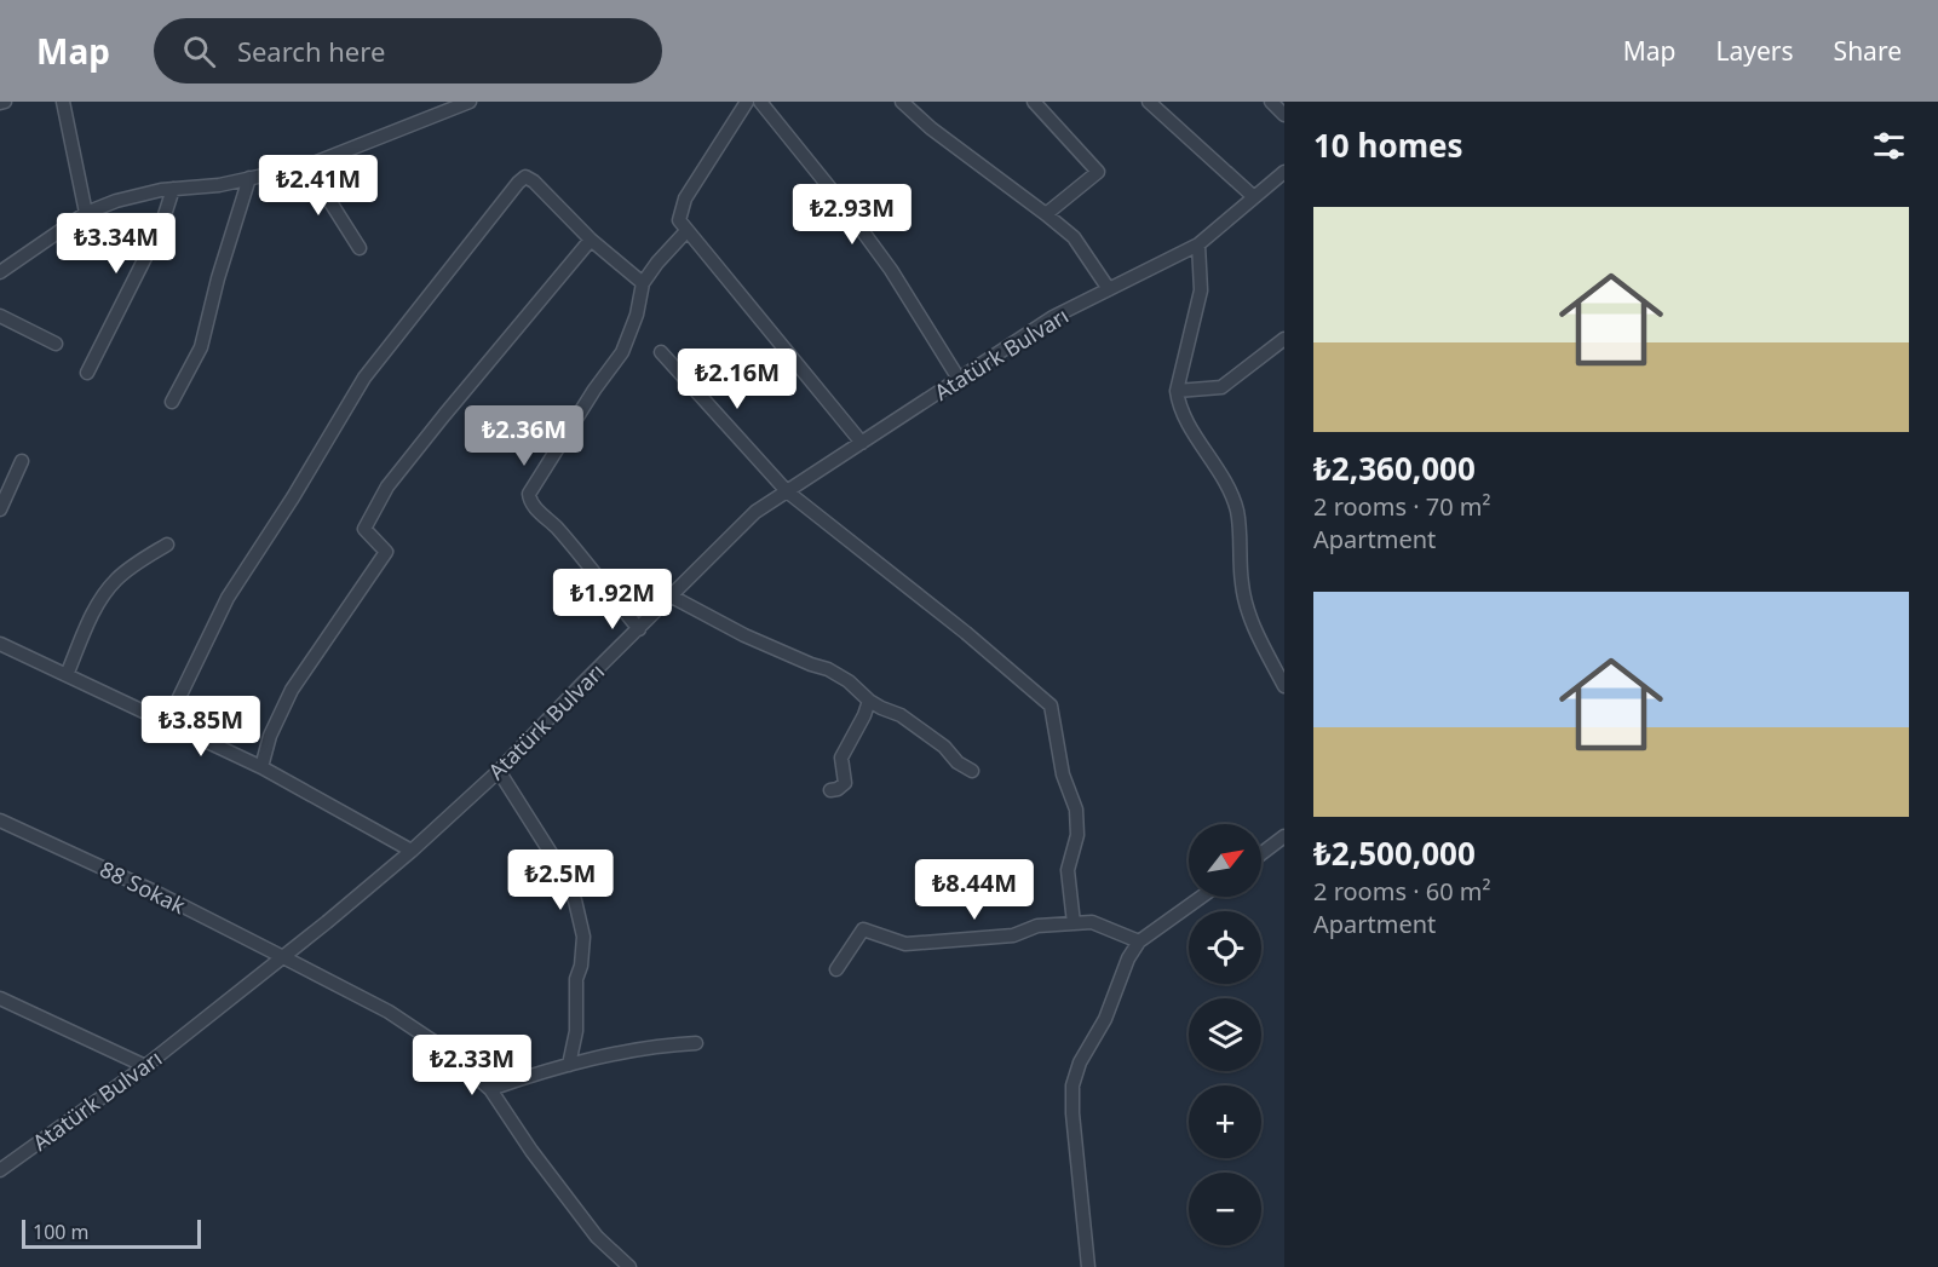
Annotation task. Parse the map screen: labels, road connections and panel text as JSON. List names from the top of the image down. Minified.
{"streets":{"street":["Atatürk Bulvarı","88 Sokak"]},"crossings":[["Atatürk Bulvarı","88 Sokak"]],"scale_bar":"100 m","north":"top right","page":{"header":"Map","search":"Search here","nav":["Map","Layers","Share"],"heading":"10 homes","price":["₺2.41M","₺2.93M","₺3.34M","₺2.16M","₺2.36M","₺1.92M","₺3.85M","₺2.5M","₺8.44M","₺2.33M"],"list":[{"name":"₺2,360,000","note":"2 rooms · 70 m² · Apartment"},{"name":"₺2,500,000","note":"2 rooms · 60 m² · Apartment"}],"map_buttons":["+","−"],"scale":"100 m"}}
